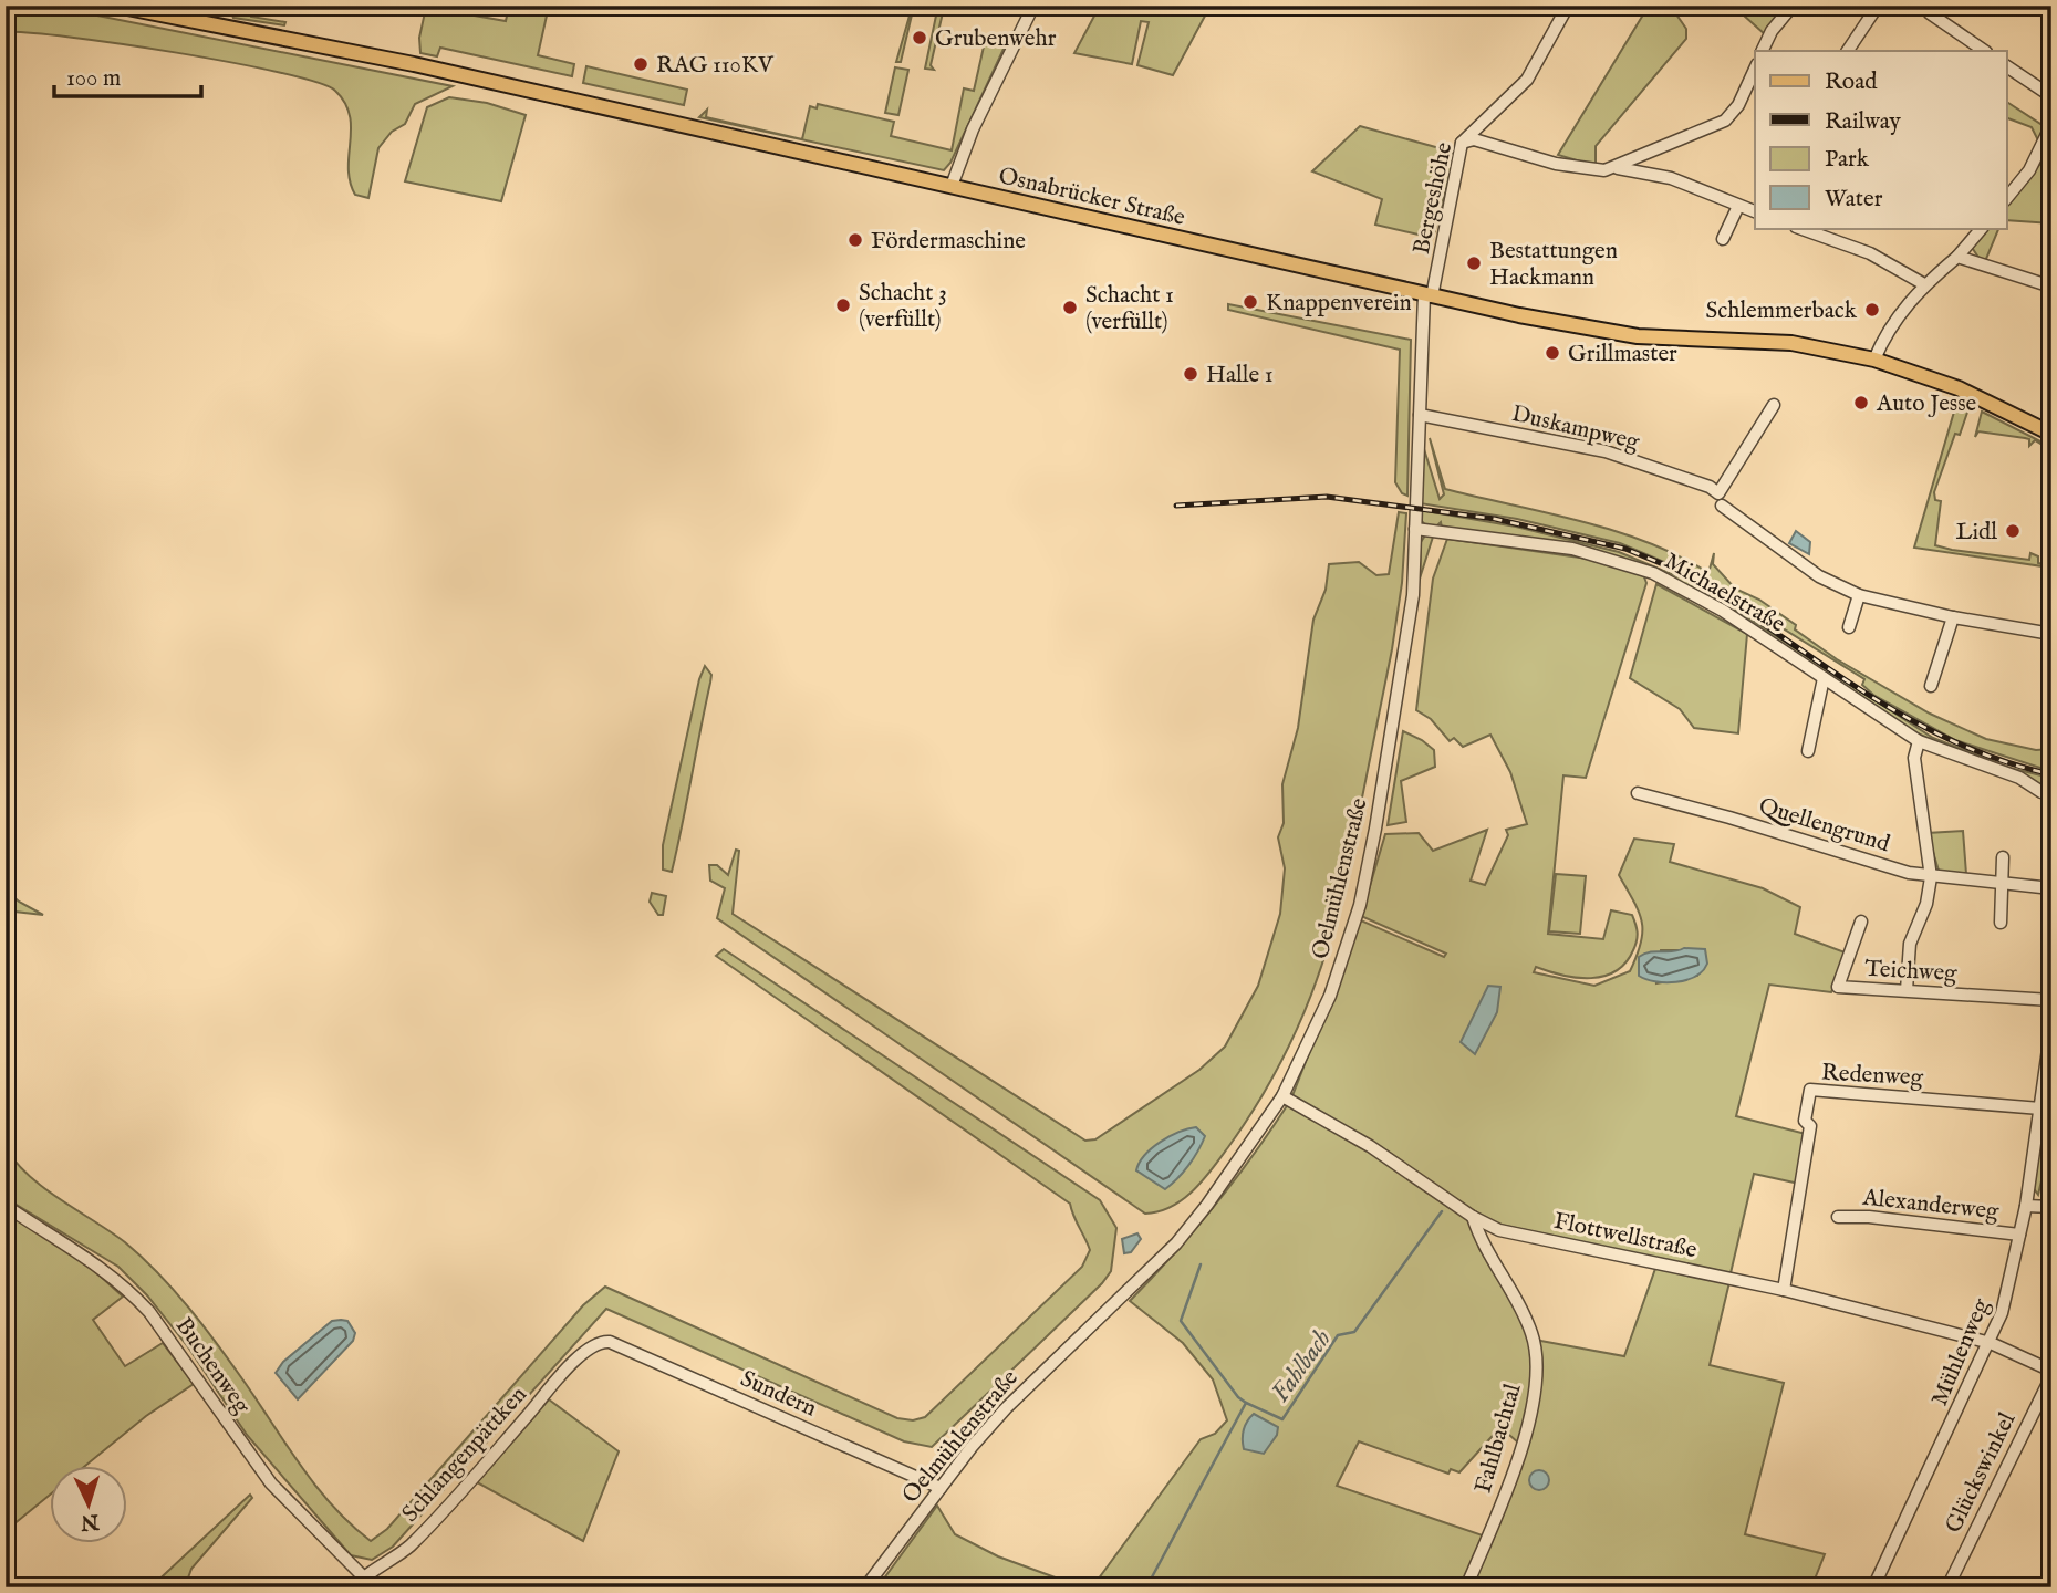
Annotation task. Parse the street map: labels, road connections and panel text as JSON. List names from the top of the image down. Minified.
{"streets":{"main road":["Osnabrücker Straße"],"street":["Bergeshöhe","Duskampweg","Michaelstraße","Quellengrund","Oelmühlenstraße","Teichweg","Redenweg","Alexanderweg","Flottwellstraße","Mühlenweg","Buchenweg","Sundern","Fahlbachtal","Schlangenpättken","Glückswinkel"]},"crossings":[["Osnabrücker Straße","Bergeshöhe"],["Osnabrücker Straße","Oelmühlenstraße"],["Bergeshöhe","Oelmühlenstraße"],["Duskampweg","Oelmühlenstraße"],["Michaelstraße","Oelmühlenstraße"],["Oelmühlenstraße","Flottwellstraße"],["Oelmühlenstraße","Sundern"],["Redenweg","Flottwellstraße"],["Redenweg","Mühlenweg"],["Alexanderweg","Mühlenweg"],["Flottwellstraße","Mühlenweg"],["Flottwellstraße","Fahlbachtal"],["Flottwellstraße","Glückswinkel"],["Buchenweg","Schlangenpättken"],["Sundern","Schlangenpättken"]],"water":["Fahlbach"],"places":["Grubenwehr","RAG 110KV","Fördermaschine","Bestattungen Hackmann","Knappenverein","Schacht 3 (verfüllt)","Schacht 1 (verfüllt)","Schlemmerback","Grillmaster","Halle 1","Auto Jesse","Lidl"],"legend":["Road","Railway","Park","Water"],"scale_bar":"100 m","north":"bottom"}
